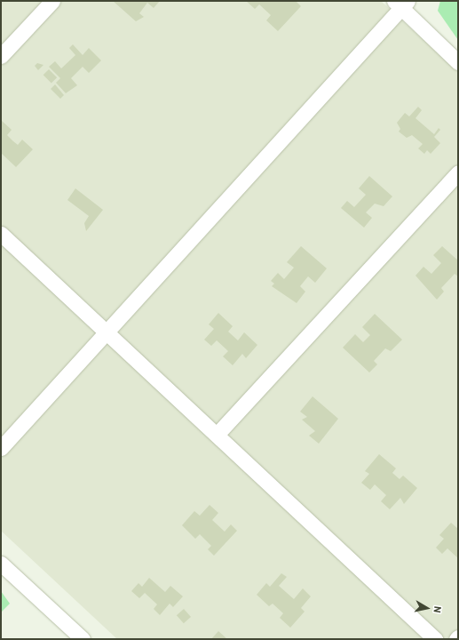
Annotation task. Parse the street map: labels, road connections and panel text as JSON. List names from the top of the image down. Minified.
{"north":"right"}
